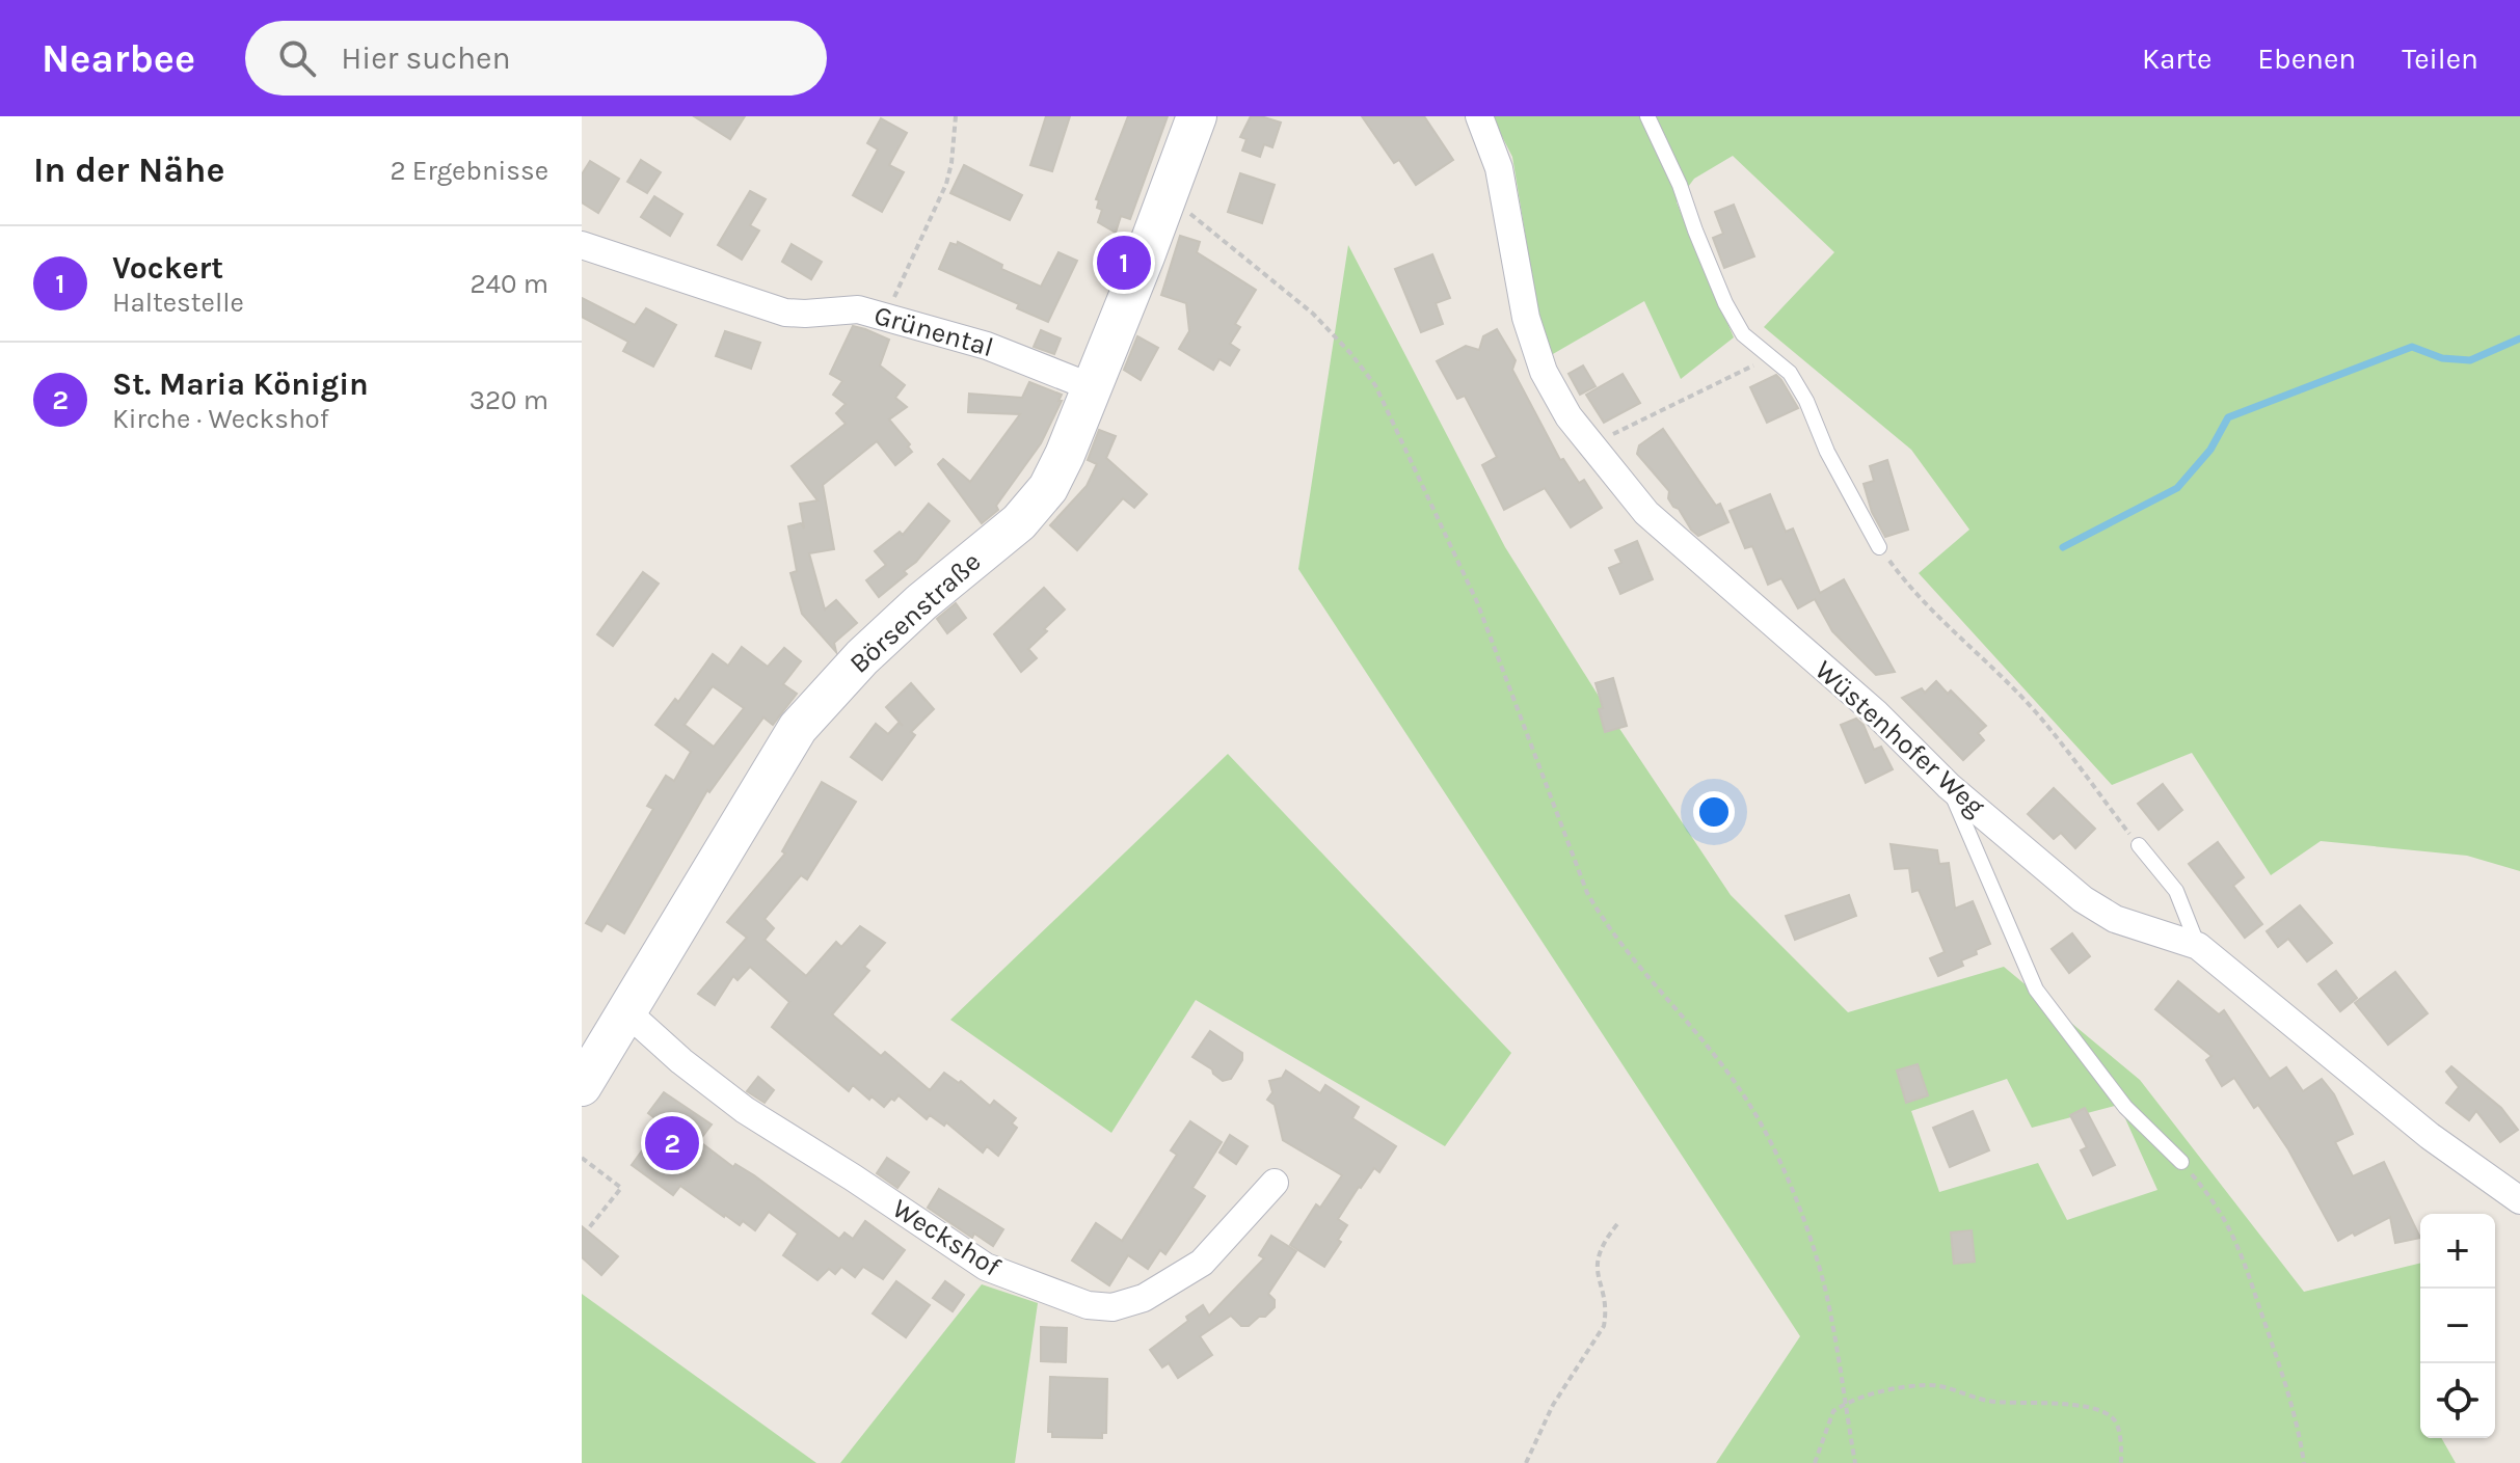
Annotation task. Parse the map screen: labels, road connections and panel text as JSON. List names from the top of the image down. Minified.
{"streets":{"street":["Grünental","Börsenstraße","Wüstenhofer Weg","Weckshof"]},"crossings":[["Grünental","Börsenstraße"],["Börsenstraße","Weckshof"]],"page":{"header":"Nearbee","search":"Hier suchen","nav":["Karte","Ebenen","Teilen"],"heading":["In der Nähe","2 Ergebnisse"],"list":[{"mark":"1","name":"Vockert","note":"Haltestelle","value":"240 m"},{"mark":"2","name":"St. Maria Königin","note":"Kirche · Weckshof","value":"320 m"}],"pins":["1","2"],"map_buttons":["+","−"]}}
